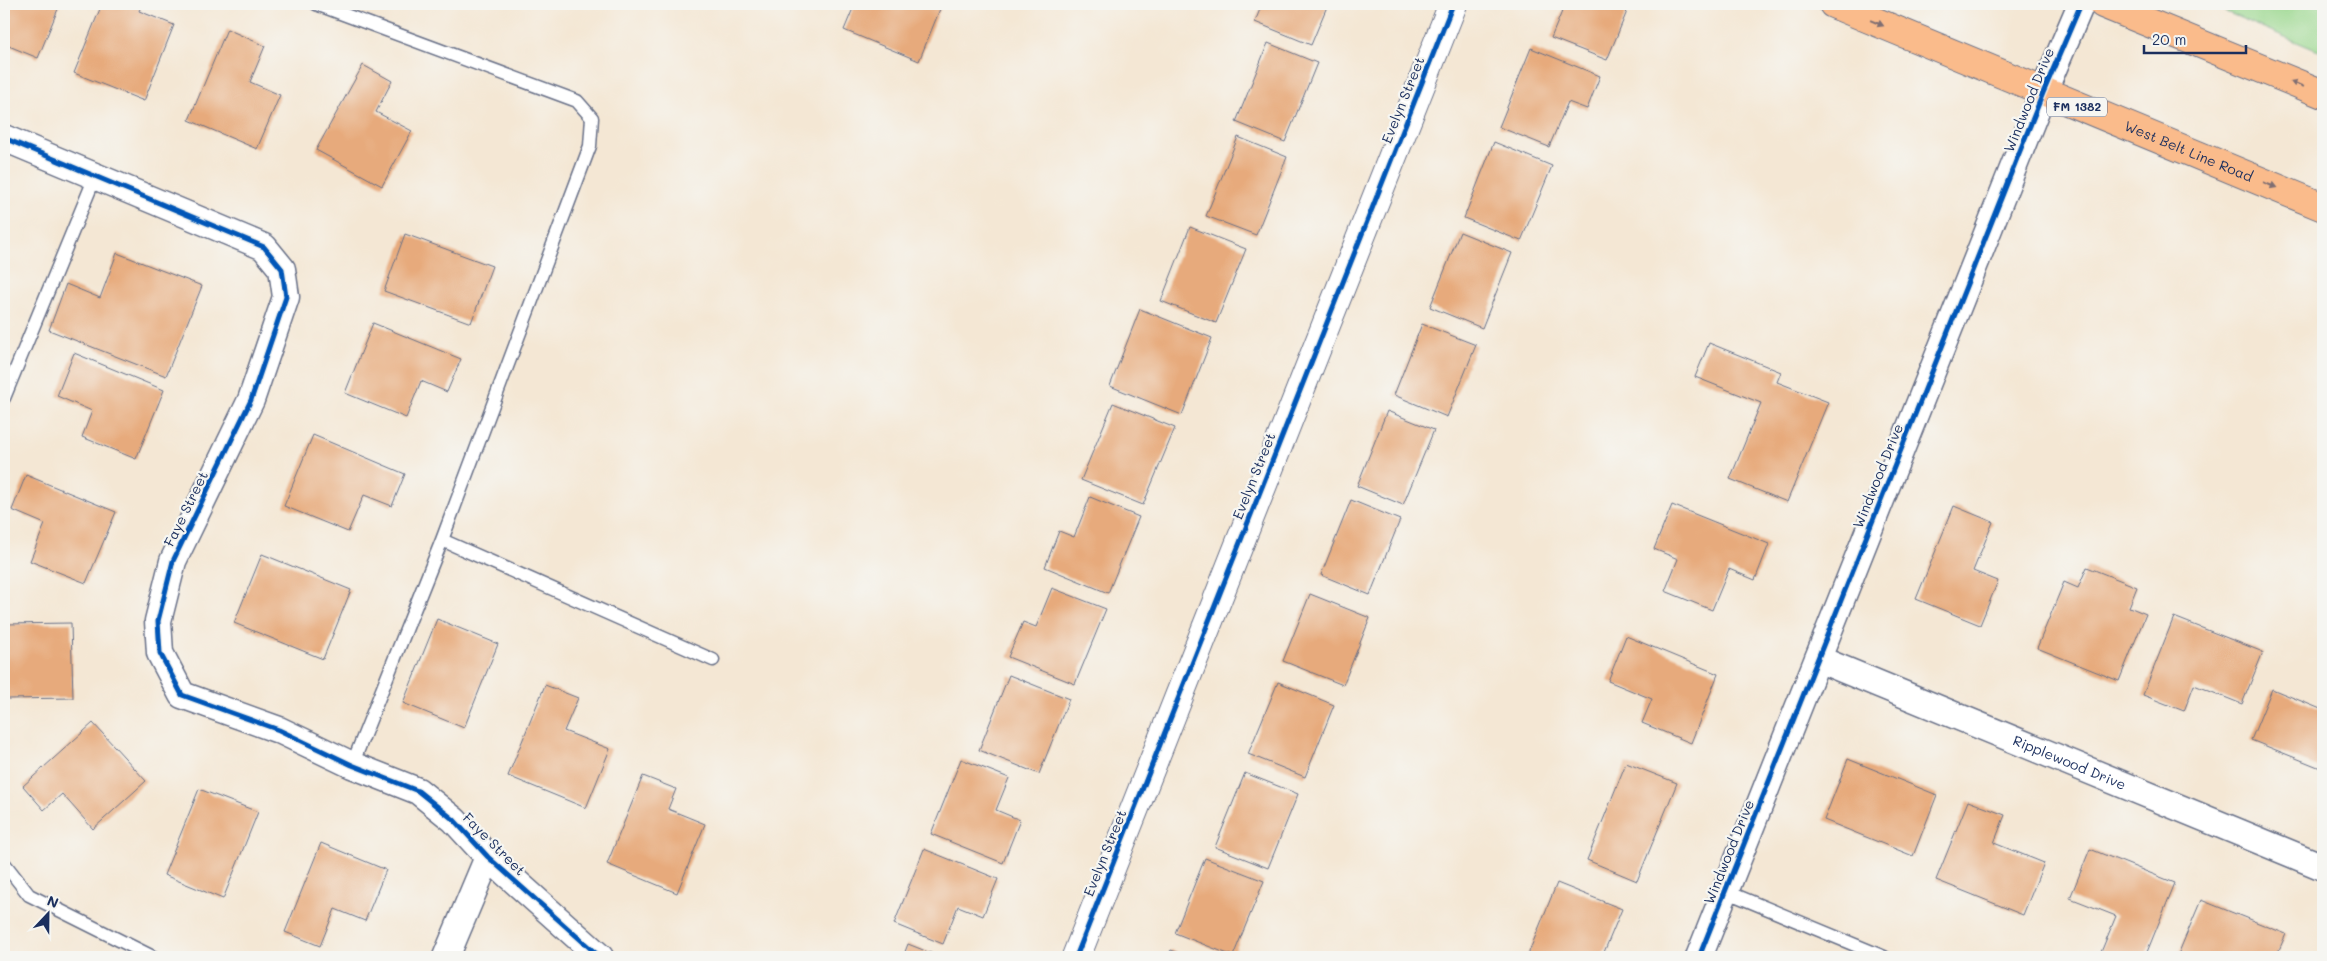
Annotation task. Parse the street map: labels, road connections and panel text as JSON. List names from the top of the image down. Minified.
{"streets":{"main road":["FM 1382","West Belt Line Road"],"street":["Evelyn Street","Windwood Drive","Faye Street","Ripplewood Drive"]},"crossings":[["Windwood Drive","West Belt Line Road"],["Windwood Drive","Ripplewood Drive"]],"scale_bar":"20 m","north":"top"}
